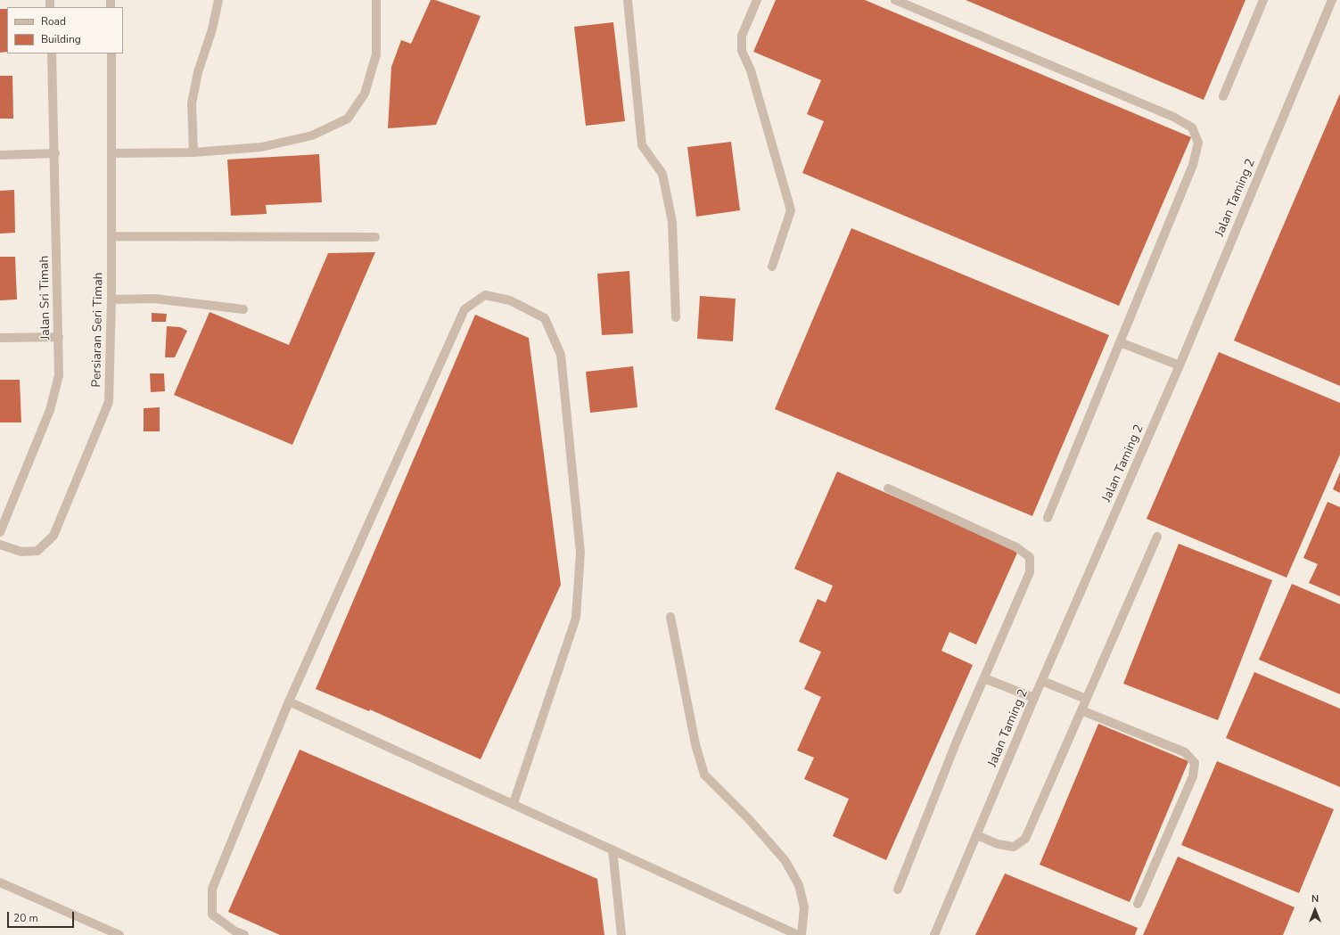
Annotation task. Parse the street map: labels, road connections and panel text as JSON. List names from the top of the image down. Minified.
{"streets":{"street":["Jalan Taming 2","Jalan Sri Timah","Persiaran Seri Timah"]},"legend":["Road","Building"],"scale_bar":"20 m","north":"top"}
